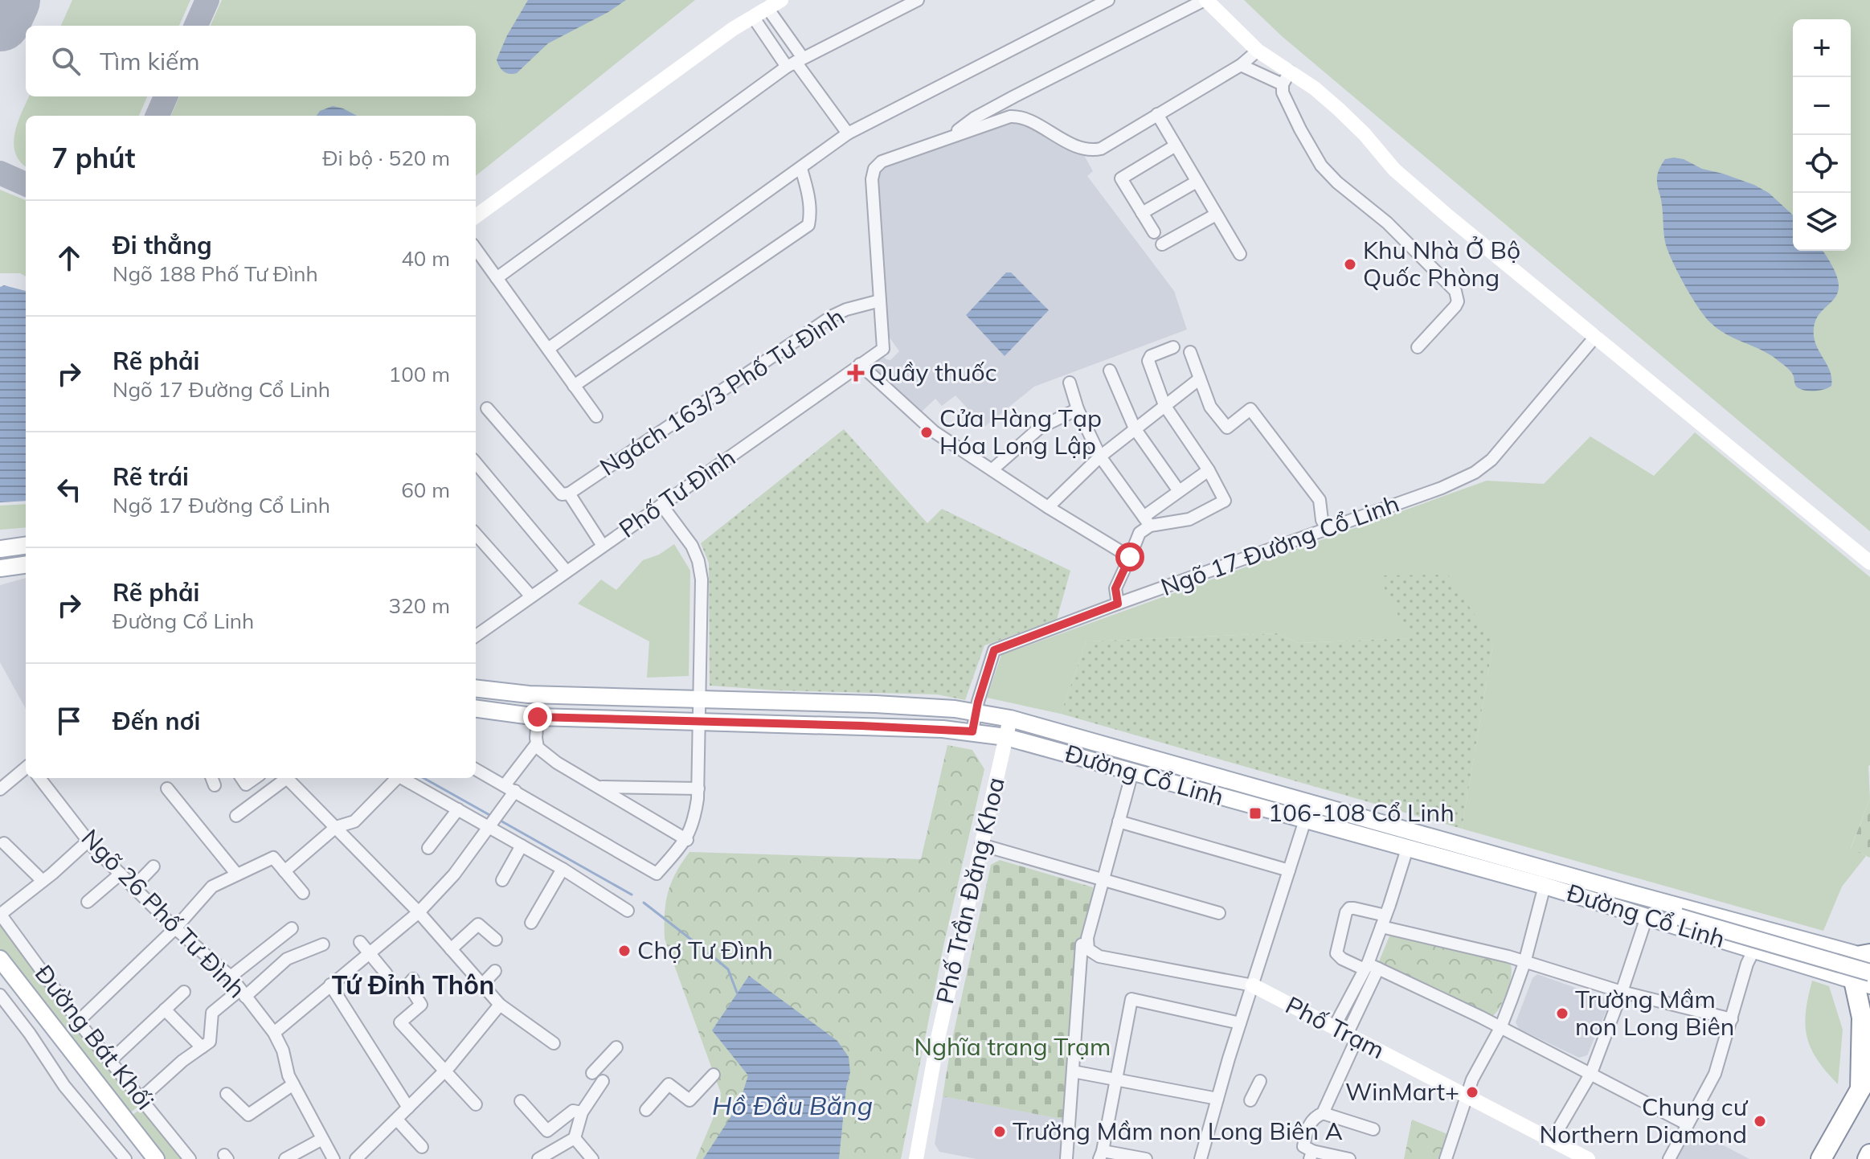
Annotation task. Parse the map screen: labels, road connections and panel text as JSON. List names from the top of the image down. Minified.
{"streets":{"main road":["Đường Cổ Linh"],"street":["Ngách 163/3 Phố Tư Đình","Phố Tư Đình","Ngõ 17 Đường Cổ Linh","Phố Trần Đăng Khoa","Ngõ 26 Phố Tư Đình","Phố Trạm","Đường Bát Khối"]},"crossings":[["Ngách 163/3 Phố Tư Đình","Phố Tư Đình"],["Ngõ 17 Đường Cổ Linh","Đường Cổ Linh"],["Đường Cổ Linh","Phố Trần Đăng Khoa"]],"districts":["Tứ Đỉnh Thôn"],"water":["Hồ Đầu Băng"],"parks":["Nghĩa trang Trạm"],"places":{"other":["Khu Nhà Ở Bộ Quốc Phòng","Cửa Hàng Tạp Hóa Long Lập","Chợ Tư Đình","Trường Mầm non Long Biên","WinMart+","Chung cư Northern Diamond","Trường Mầm non Long Biên A"],"health":["Quầy thuốc"],"transit":["106-108 Cổ Linh"]},"page":{"map_buttons":["+","−"],"search":"Tìm kiếm","heading":["7 phút","Đi bộ · 520 m"],"list":[["Đi thẳng","Ngõ 188 Phố Tư Đình","40 m"],["Rẽ phải","Ngõ 17 Đường Cổ Linh","100 m"],["Rẽ trái","Ngõ 17 Đường Cổ Linh","60 m"],["Rẽ phải","Đường Cổ Linh","320 m"],"Đến nơi"]}}
